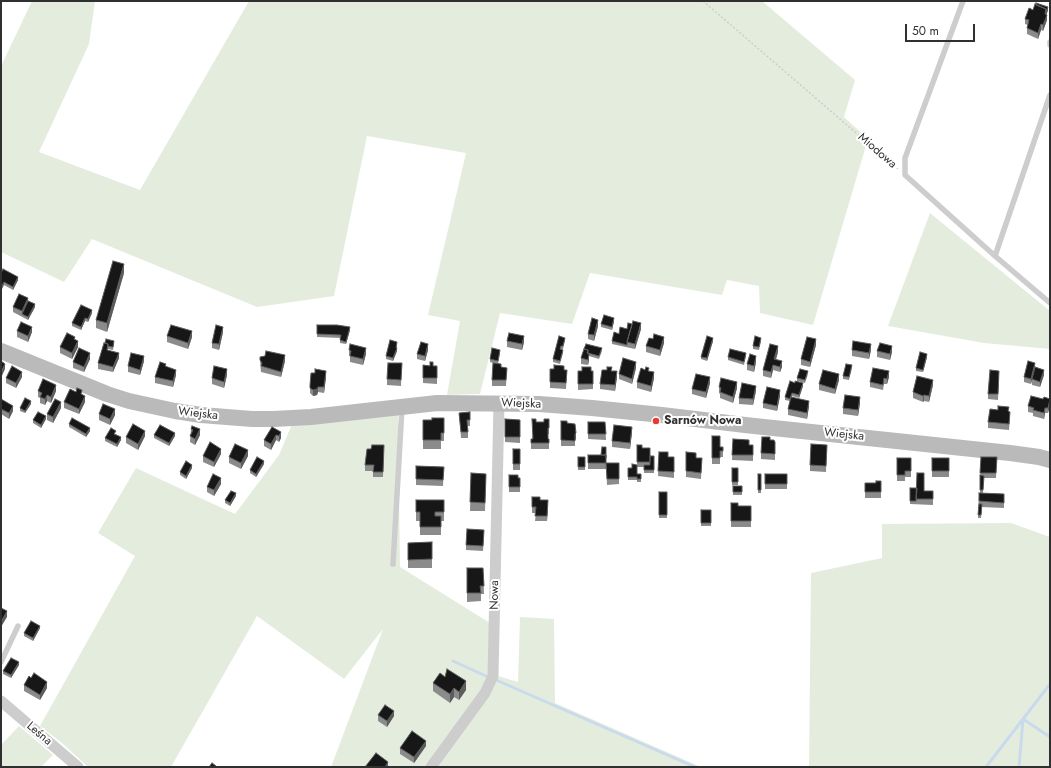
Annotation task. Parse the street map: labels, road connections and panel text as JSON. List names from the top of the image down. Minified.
{"streets":{"street":["Wiejska","Nowa","Leśna"],"lane":["Miodowa"]},"crossings":[["Wiejska","Nowa"]],"places":["Sarnów Nowa"],"scale_bar":"50 m"}
